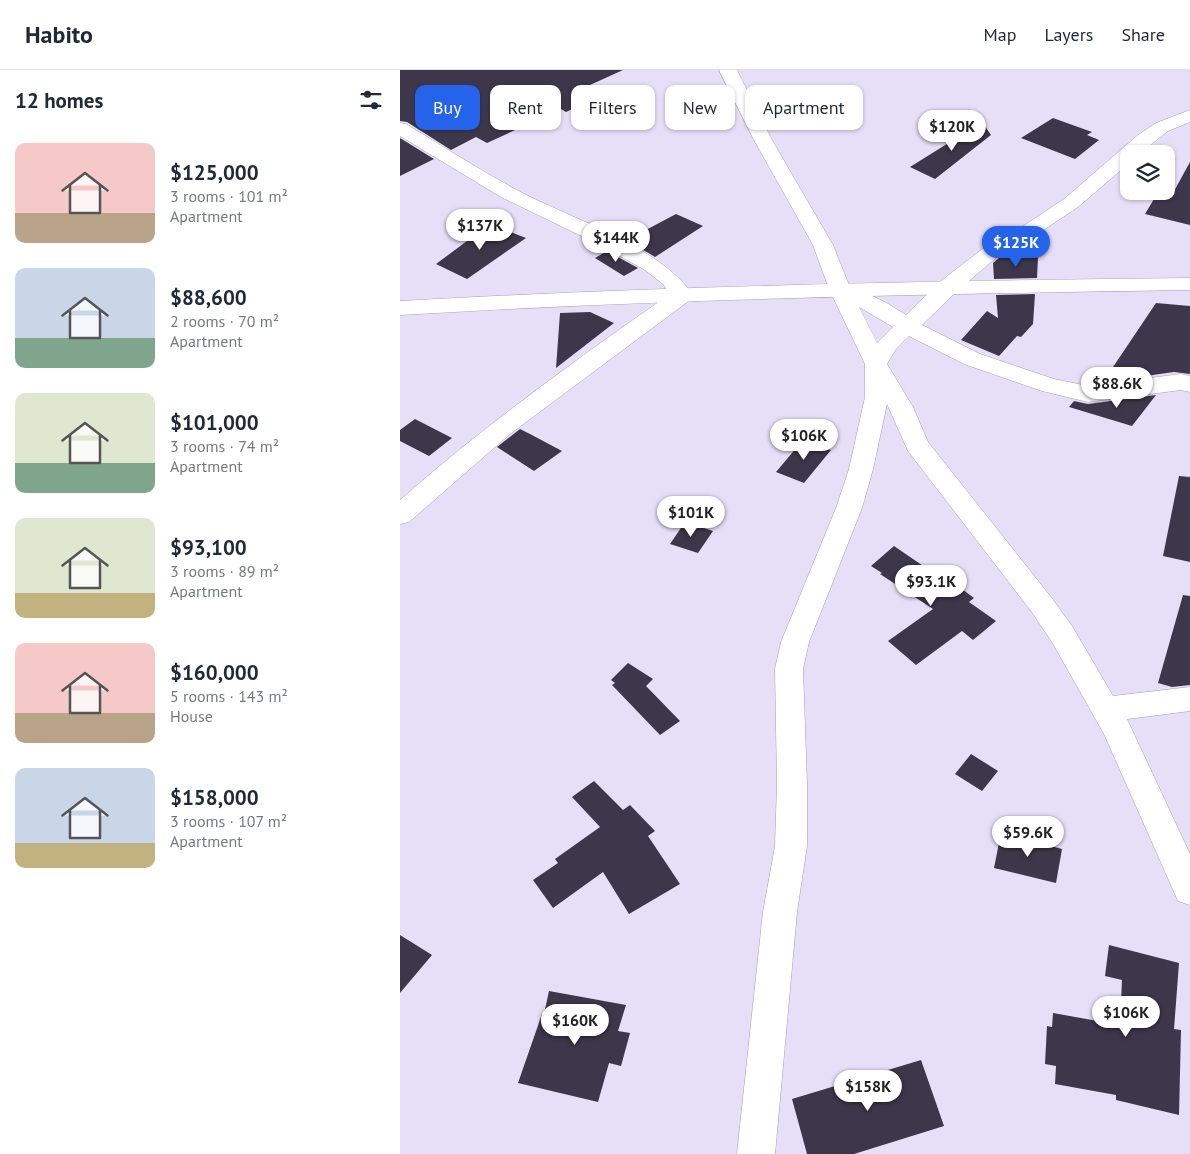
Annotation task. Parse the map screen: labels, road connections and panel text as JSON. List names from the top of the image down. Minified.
{"page":{"header":"Habito","nav":["Map","Layers","Share"],"heading":"12 homes","chip":["Buy","Rent","Filters","New","Apartment"],"price":["$120K","$137K","$144K","$125K","$88.6K","$106K","$101K","$93.1K","$59.6K","$106K","$160K","$158K"],"list":[{"name":"$125,000","note":"3 rooms · 101 m² · Apartment"},{"name":"$88,600","note":"2 rooms · 70 m² · Apartment"},{"name":"$101,000","note":"3 rooms · 74 m² · Apartment"},{"name":"$93,100","note":"3 rooms · 89 m² · Apartment"},{"name":"$160,000","note":"5 rooms · 143 m² · House"},{"name":"$158,000","note":"3 rooms · 107 m² · Apartment"}]}}
